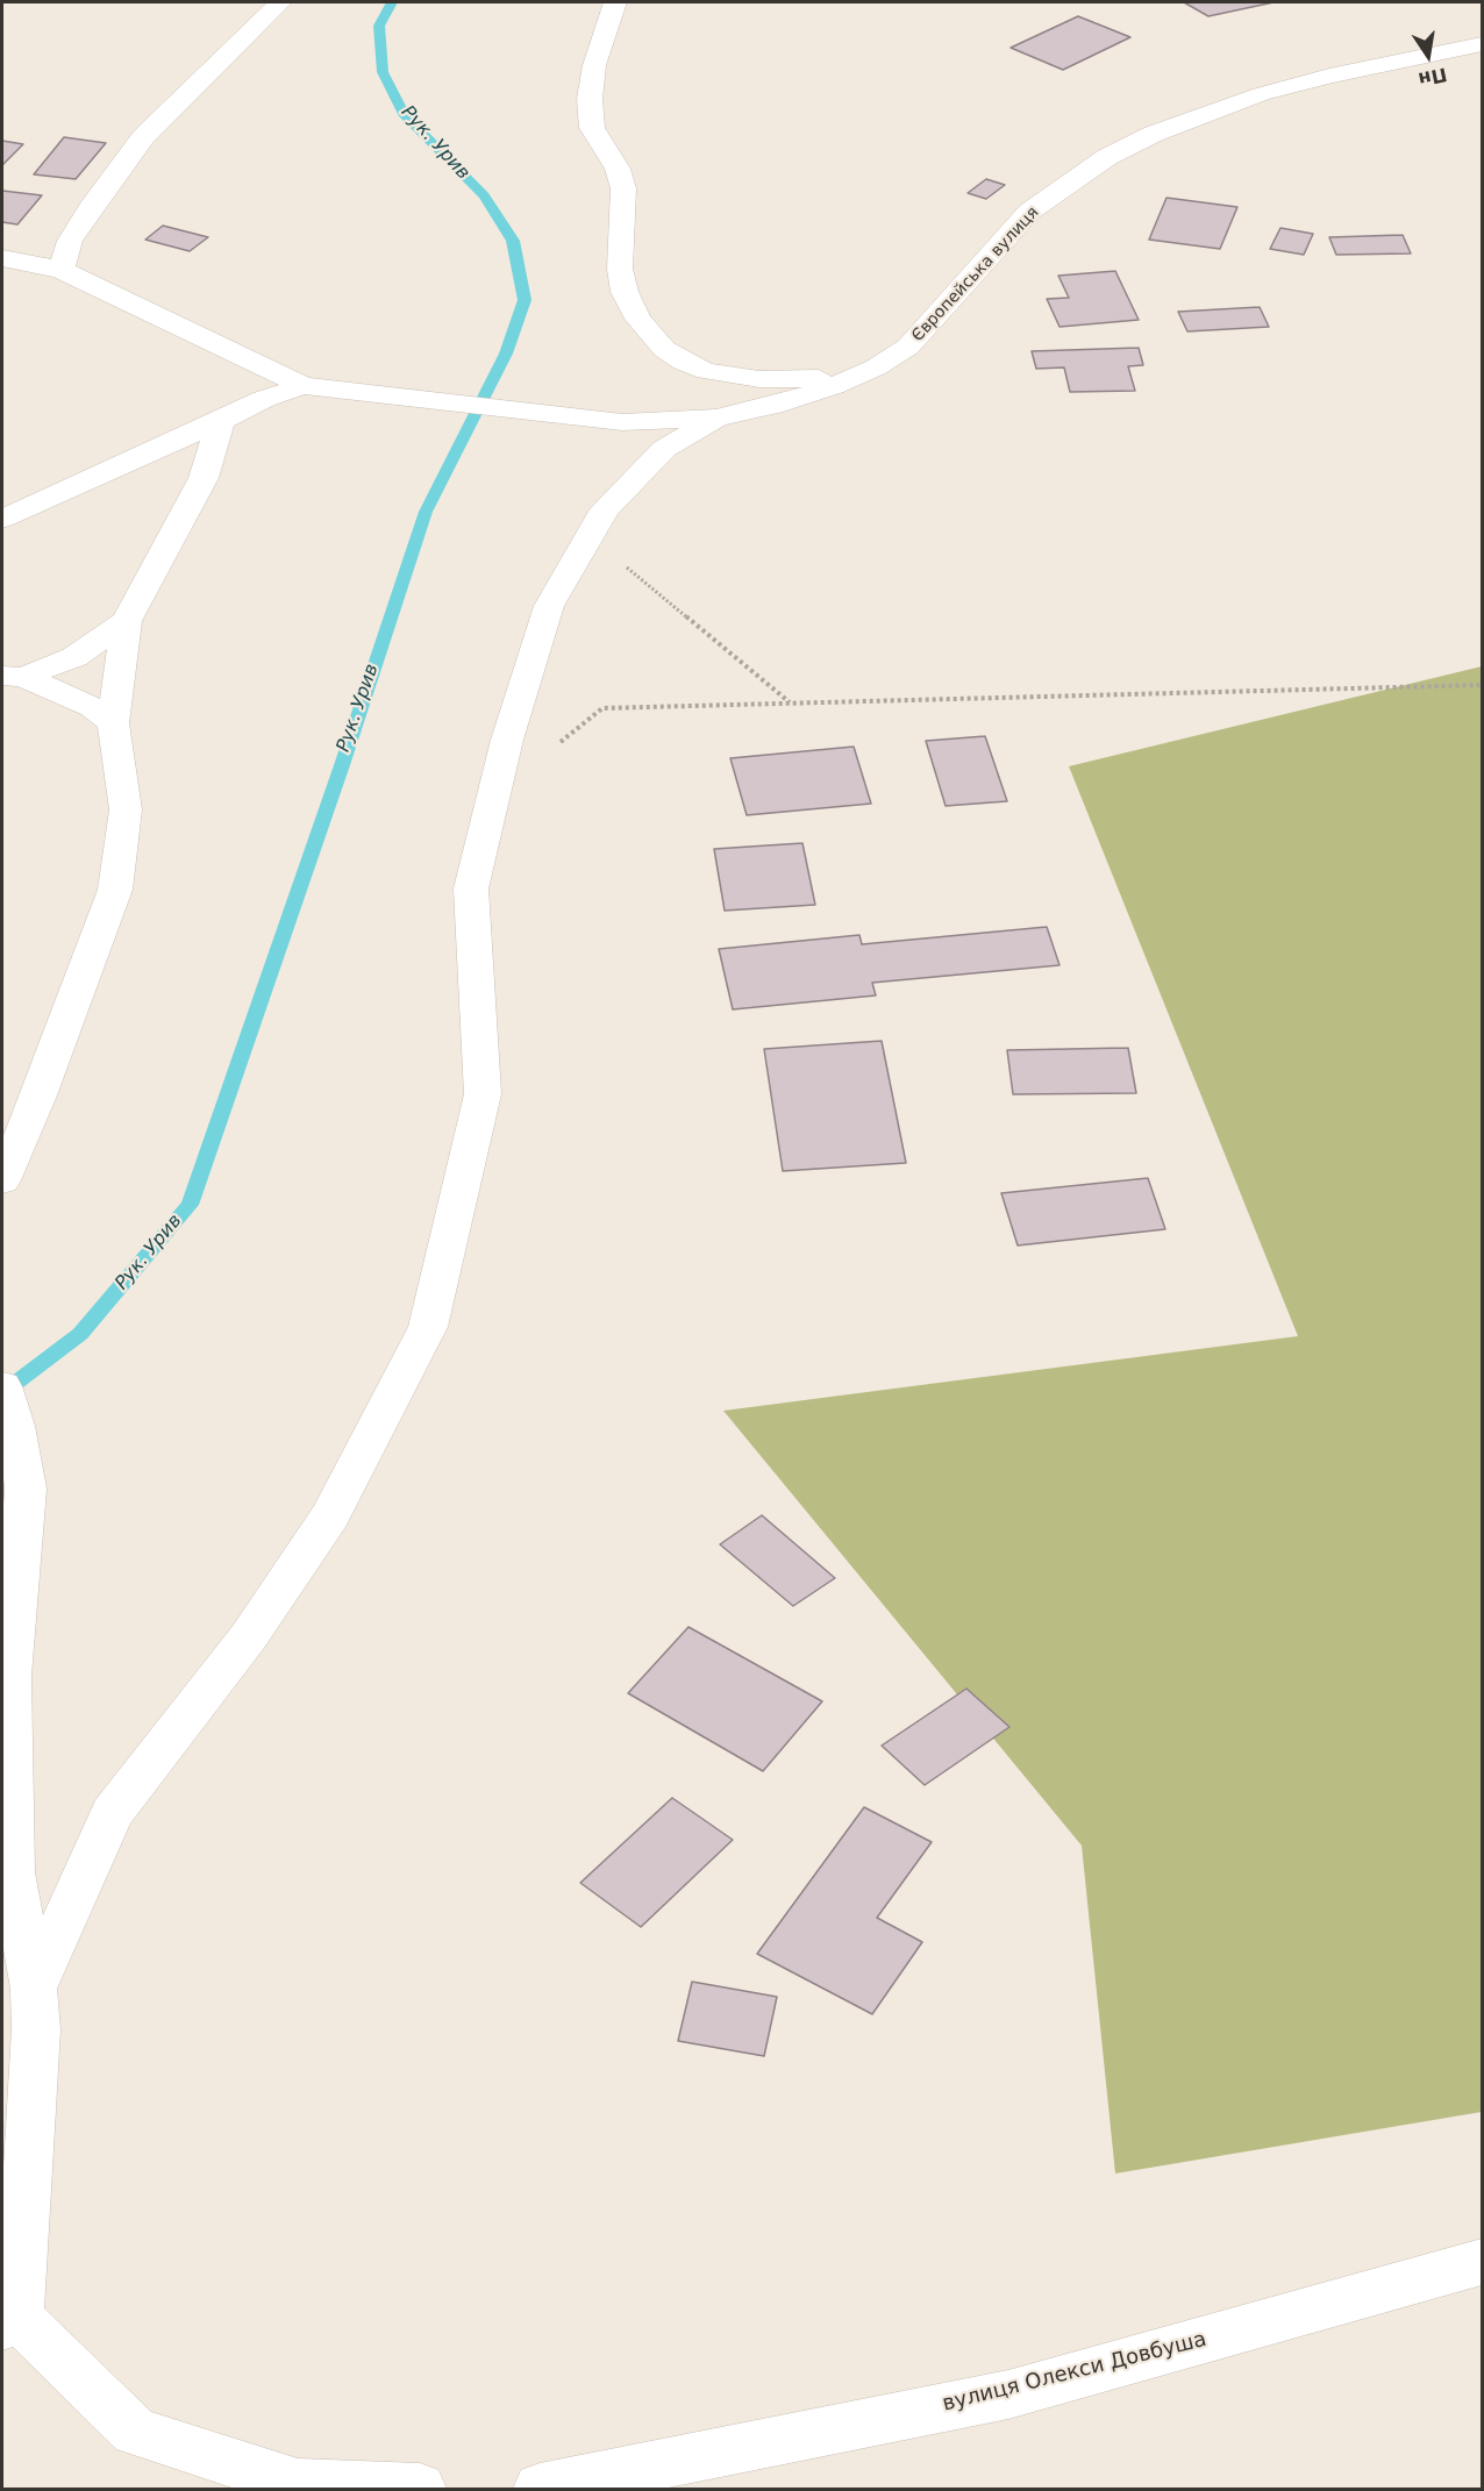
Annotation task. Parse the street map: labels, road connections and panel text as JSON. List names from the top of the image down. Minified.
{"streets":{"street":["Європейська вулиця","вулиця Олекси Довбуша"]},"water":["Рук. Урив"],"north":"bottom"}
